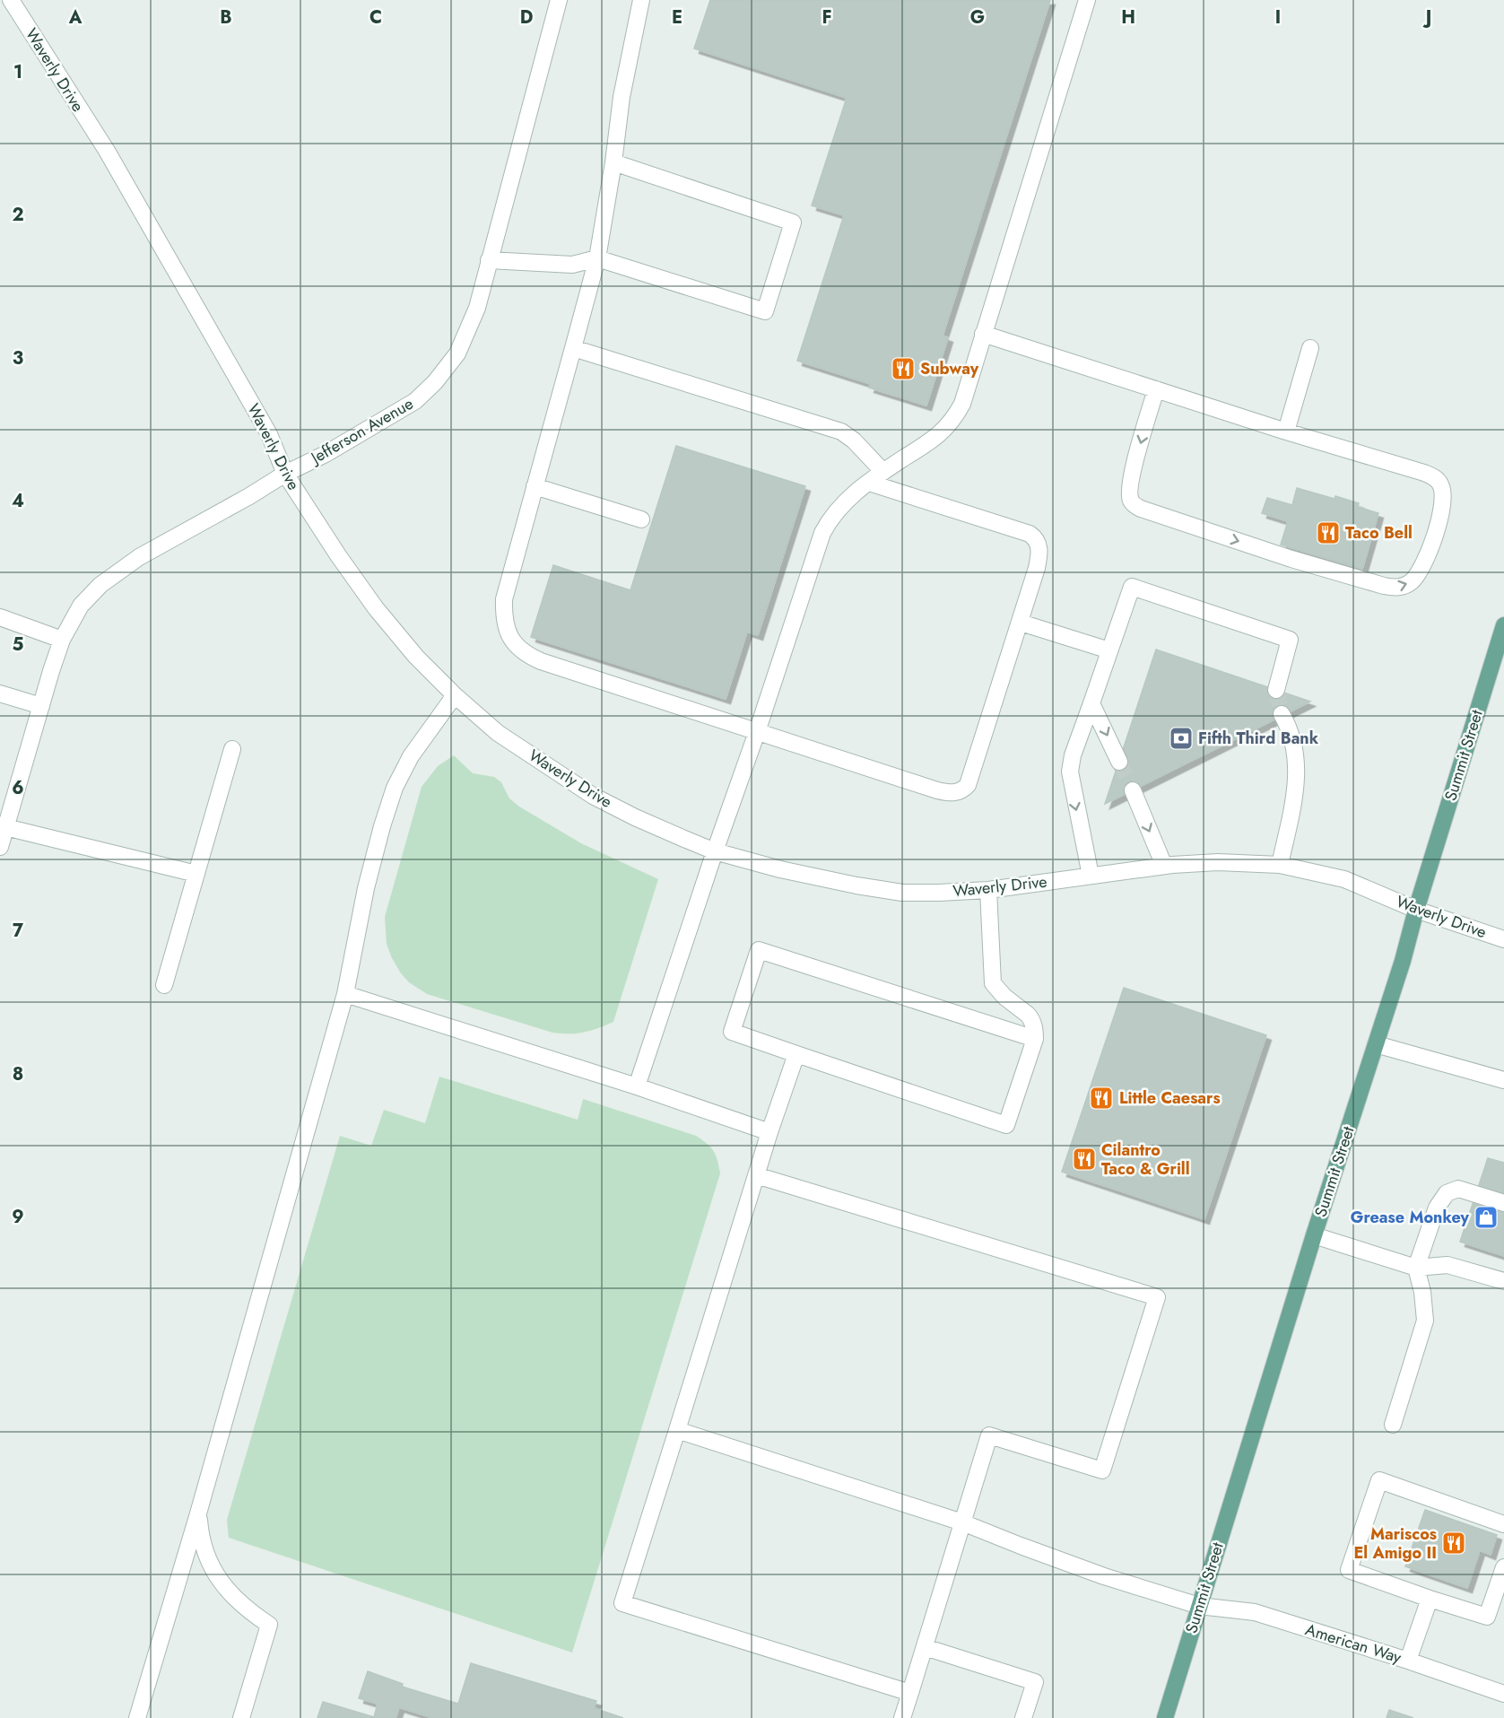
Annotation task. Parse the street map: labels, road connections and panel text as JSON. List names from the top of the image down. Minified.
{"streets":{"main road":["Summit Street"],"street":["Waverly Drive","Jefferson Avenue","American Way"]},"crossings":[["Waverly Drive","Jefferson Avenue"],["Waverly Drive","Summit Street"],["Summit Street","American Way"]],"places":{"restaurant":["Subway","Taco Bell","Little Caesars","Cilantro Taco & Grill","Mariscos El Amigo II"],"bank":["Fifth Third Bank"],"shop":["Grease Monkey"]},"grid":{"columns":["A","B","C","D","E","F","G","H","I","J"],"rows":["1","2","3","4","5","6","7","8","9"]}}
